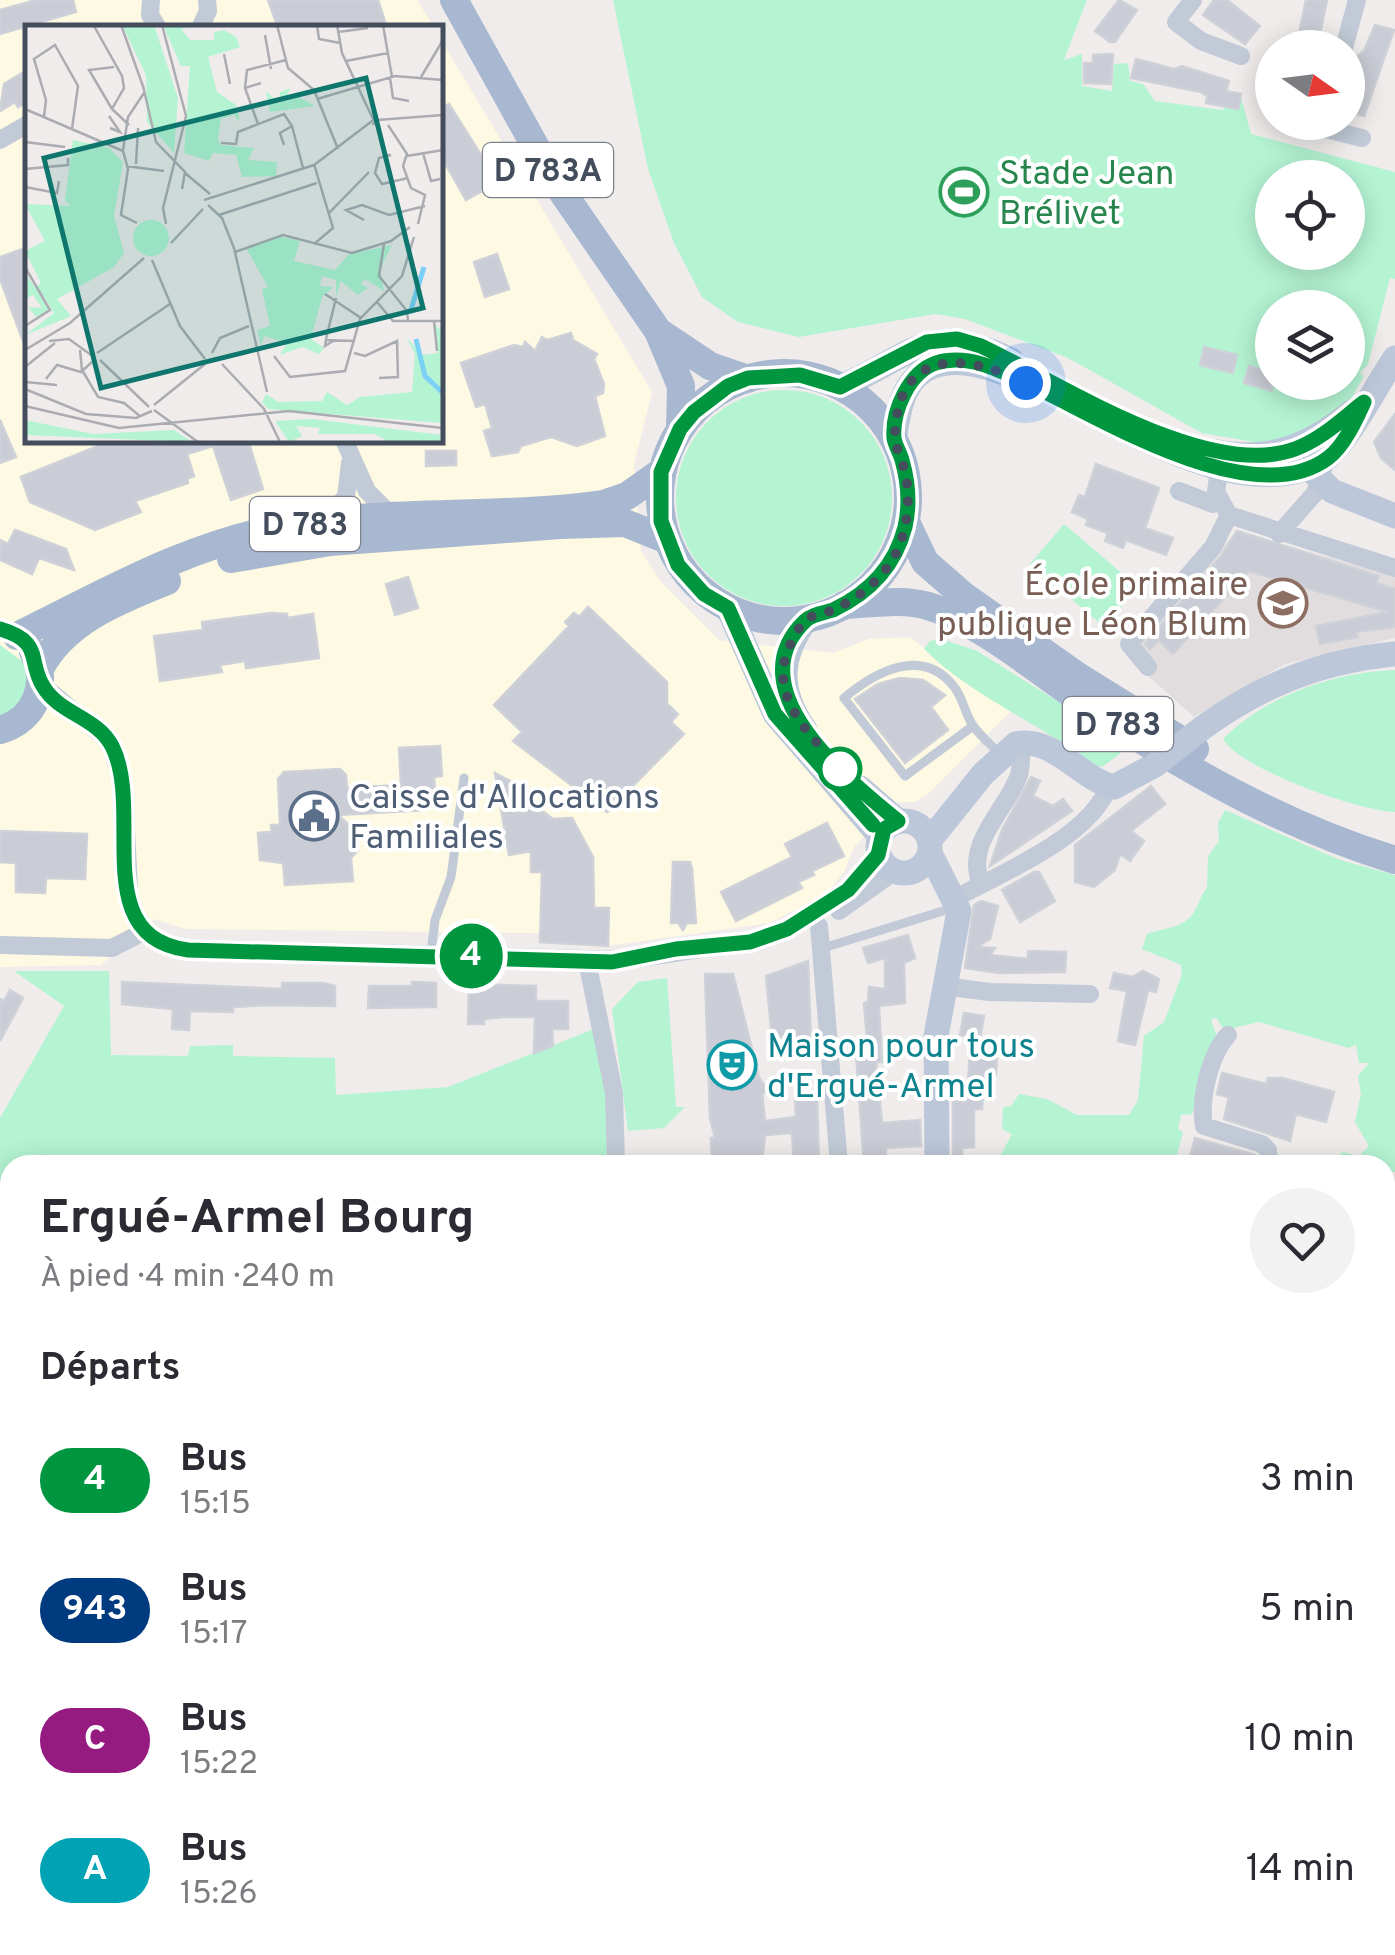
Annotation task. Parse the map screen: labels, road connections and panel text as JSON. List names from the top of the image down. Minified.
{"streets":{"main road":["D 783A","D 783"]},"crossings":[["D 783A","D 783"]],"places":{"sports":["Stade Jean Brélivet"],"school or university":["École primaire publique Léon Blum"],"public building":["Caisse d'Allocations Familiales"],"theatre":["Maison pour tous d'Ergué-Armel"]},"lines":["bus line 4"],"north":"right","page":{"on_map":"4","heading":[["Ergué-Armel Bourg","À pied · 4 min · 240 m"],"Départs"],"list":[{"mark":"4","name":"Bus","note":"15:15","value":"3 min"},{"mark":"943","name":"Bus","note":"15:17","value":"5 min"},{"mark":"C","name":"Bus","note":"15:22","value":"10 min"},{"mark":"A","name":"Bus","note":"15:26","value":"14 min"}]}}
